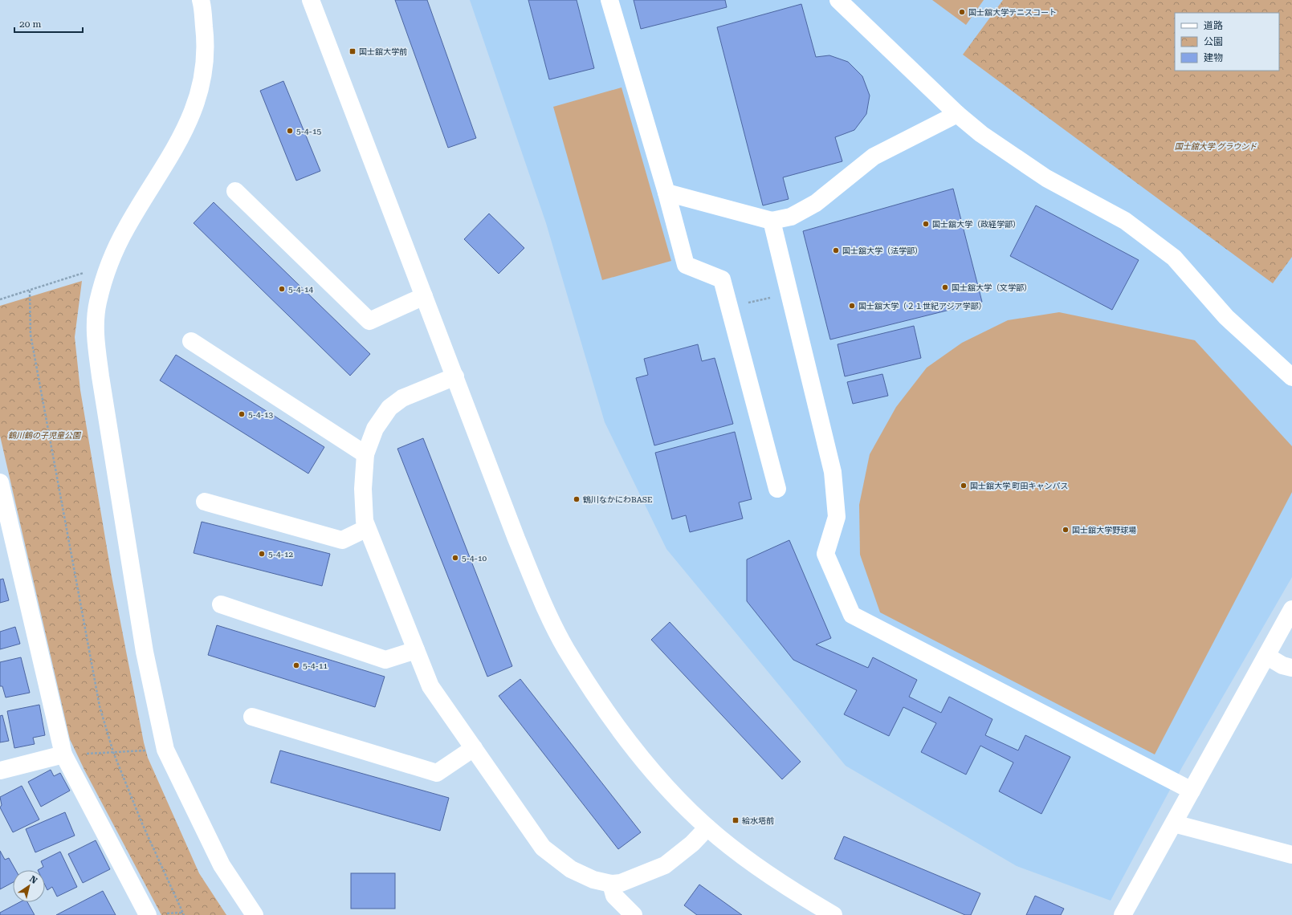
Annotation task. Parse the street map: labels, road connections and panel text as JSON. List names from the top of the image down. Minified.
{"parks":["国士舘大学 グラウンド","鶴川鶴の子児童公園"],"places":{"other":["国士舘大学テニスコート","5-4-15","国士舘大学（政経学部）","国士舘大学（法学部）","国士舘大学（文学部）","5-4-14","国士舘大学（２１世紀アジア学部）","5-4-13","国士舘大学 町田キャンパス","鶴川なかにわBASE","国士舘大学野球場","5-4-12","5-4-10","5-4-11"],"transit":["国士舘大学前","給水塔前"]},"legend":["道路","公園","建物"],"scale_bar":"20 m","north":"top right"}
